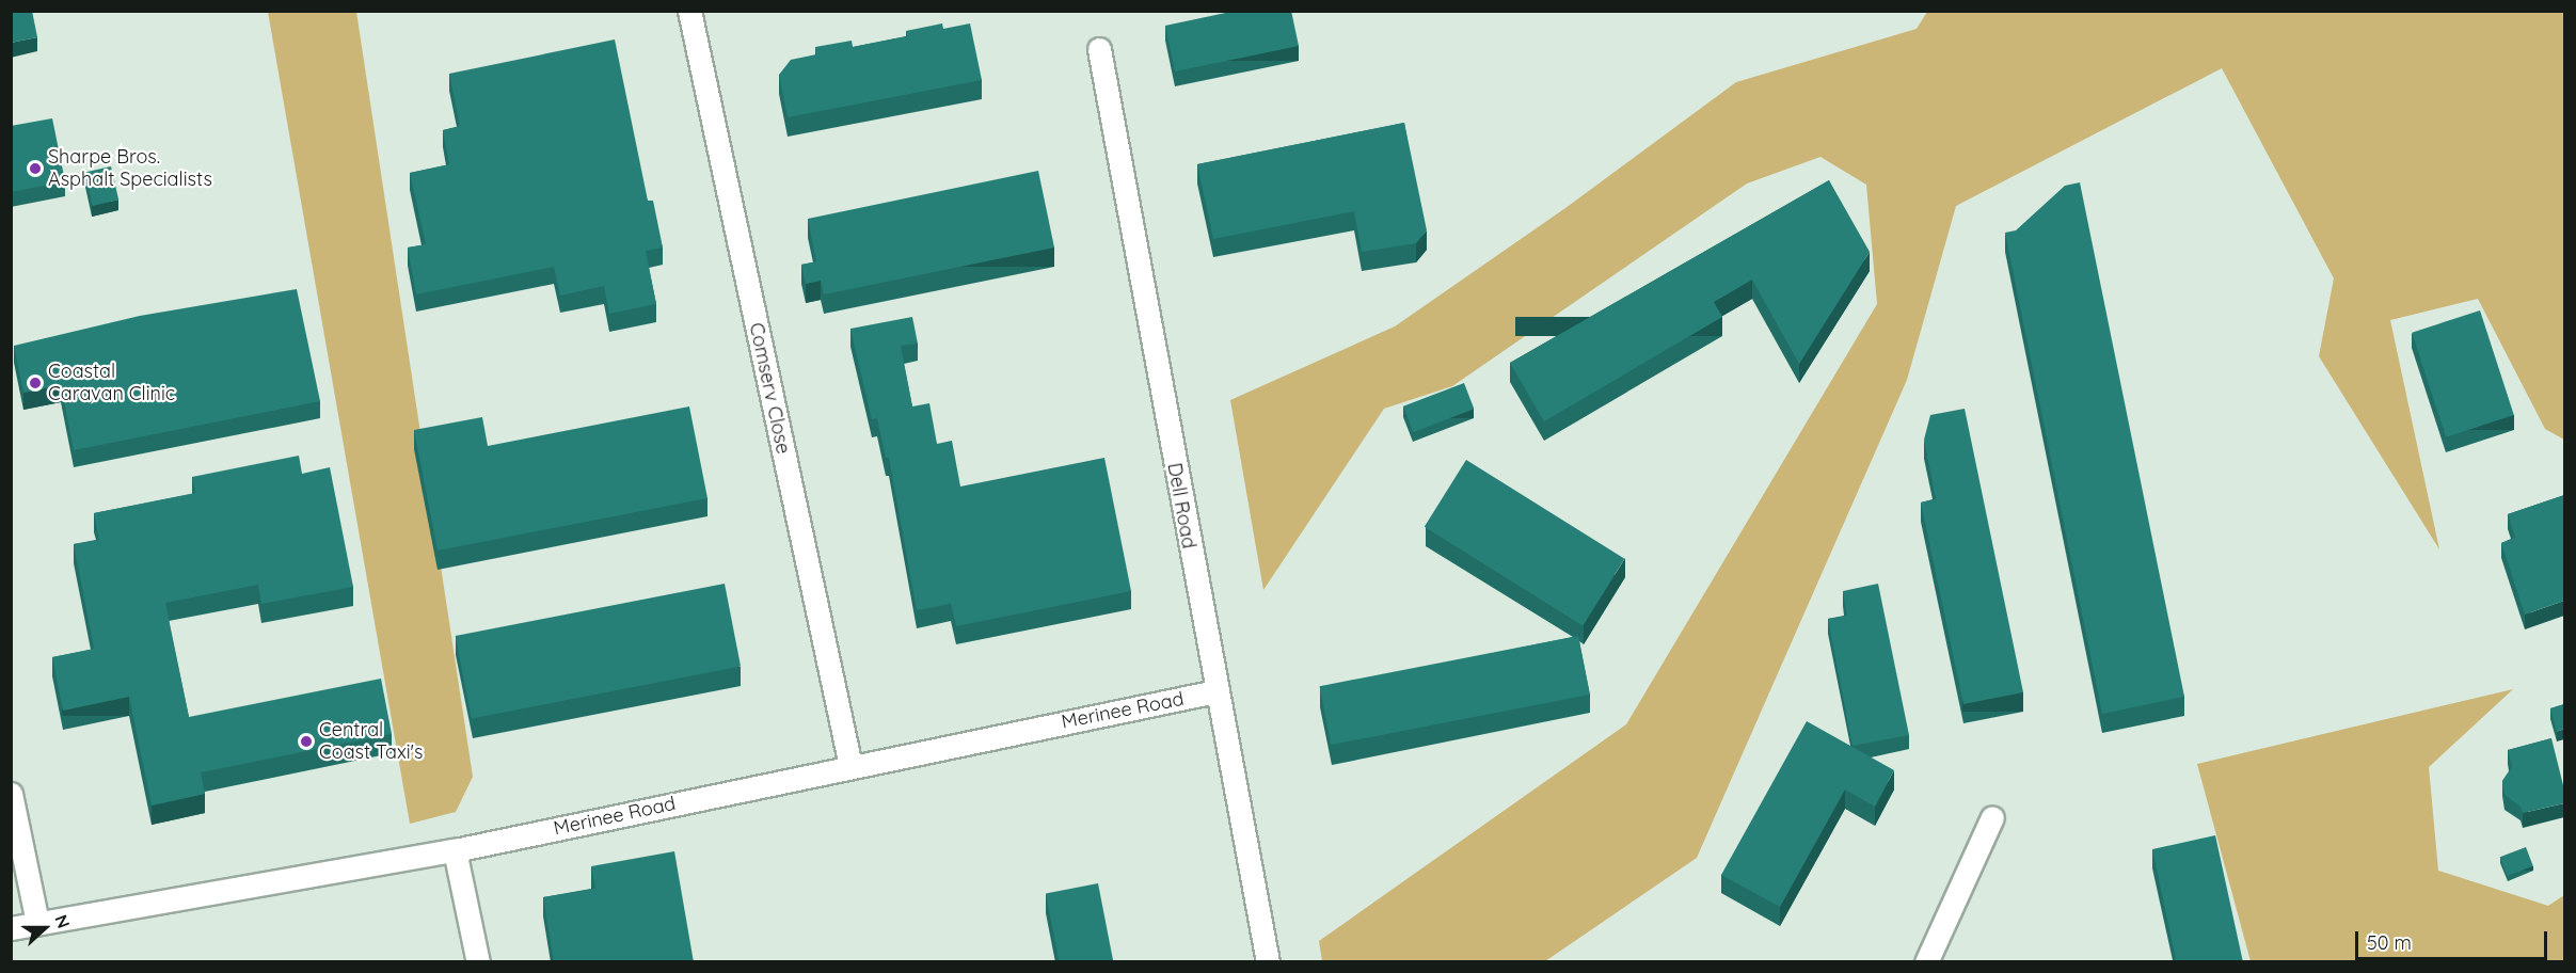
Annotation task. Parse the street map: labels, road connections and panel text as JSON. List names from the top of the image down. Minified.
{"streets":{"street":["Comserv Close","Dell Road","Merinee Road"]},"crossings":[["Comserv Close","Merinee Road"],["Dell Road","Merinee Road"]],"places":["Sharpe Bros. Asphalt Specialists","Coastal Caravan Clinic","Central Coast Taxi's"],"scale_bar":"50 m","north":"right"}
